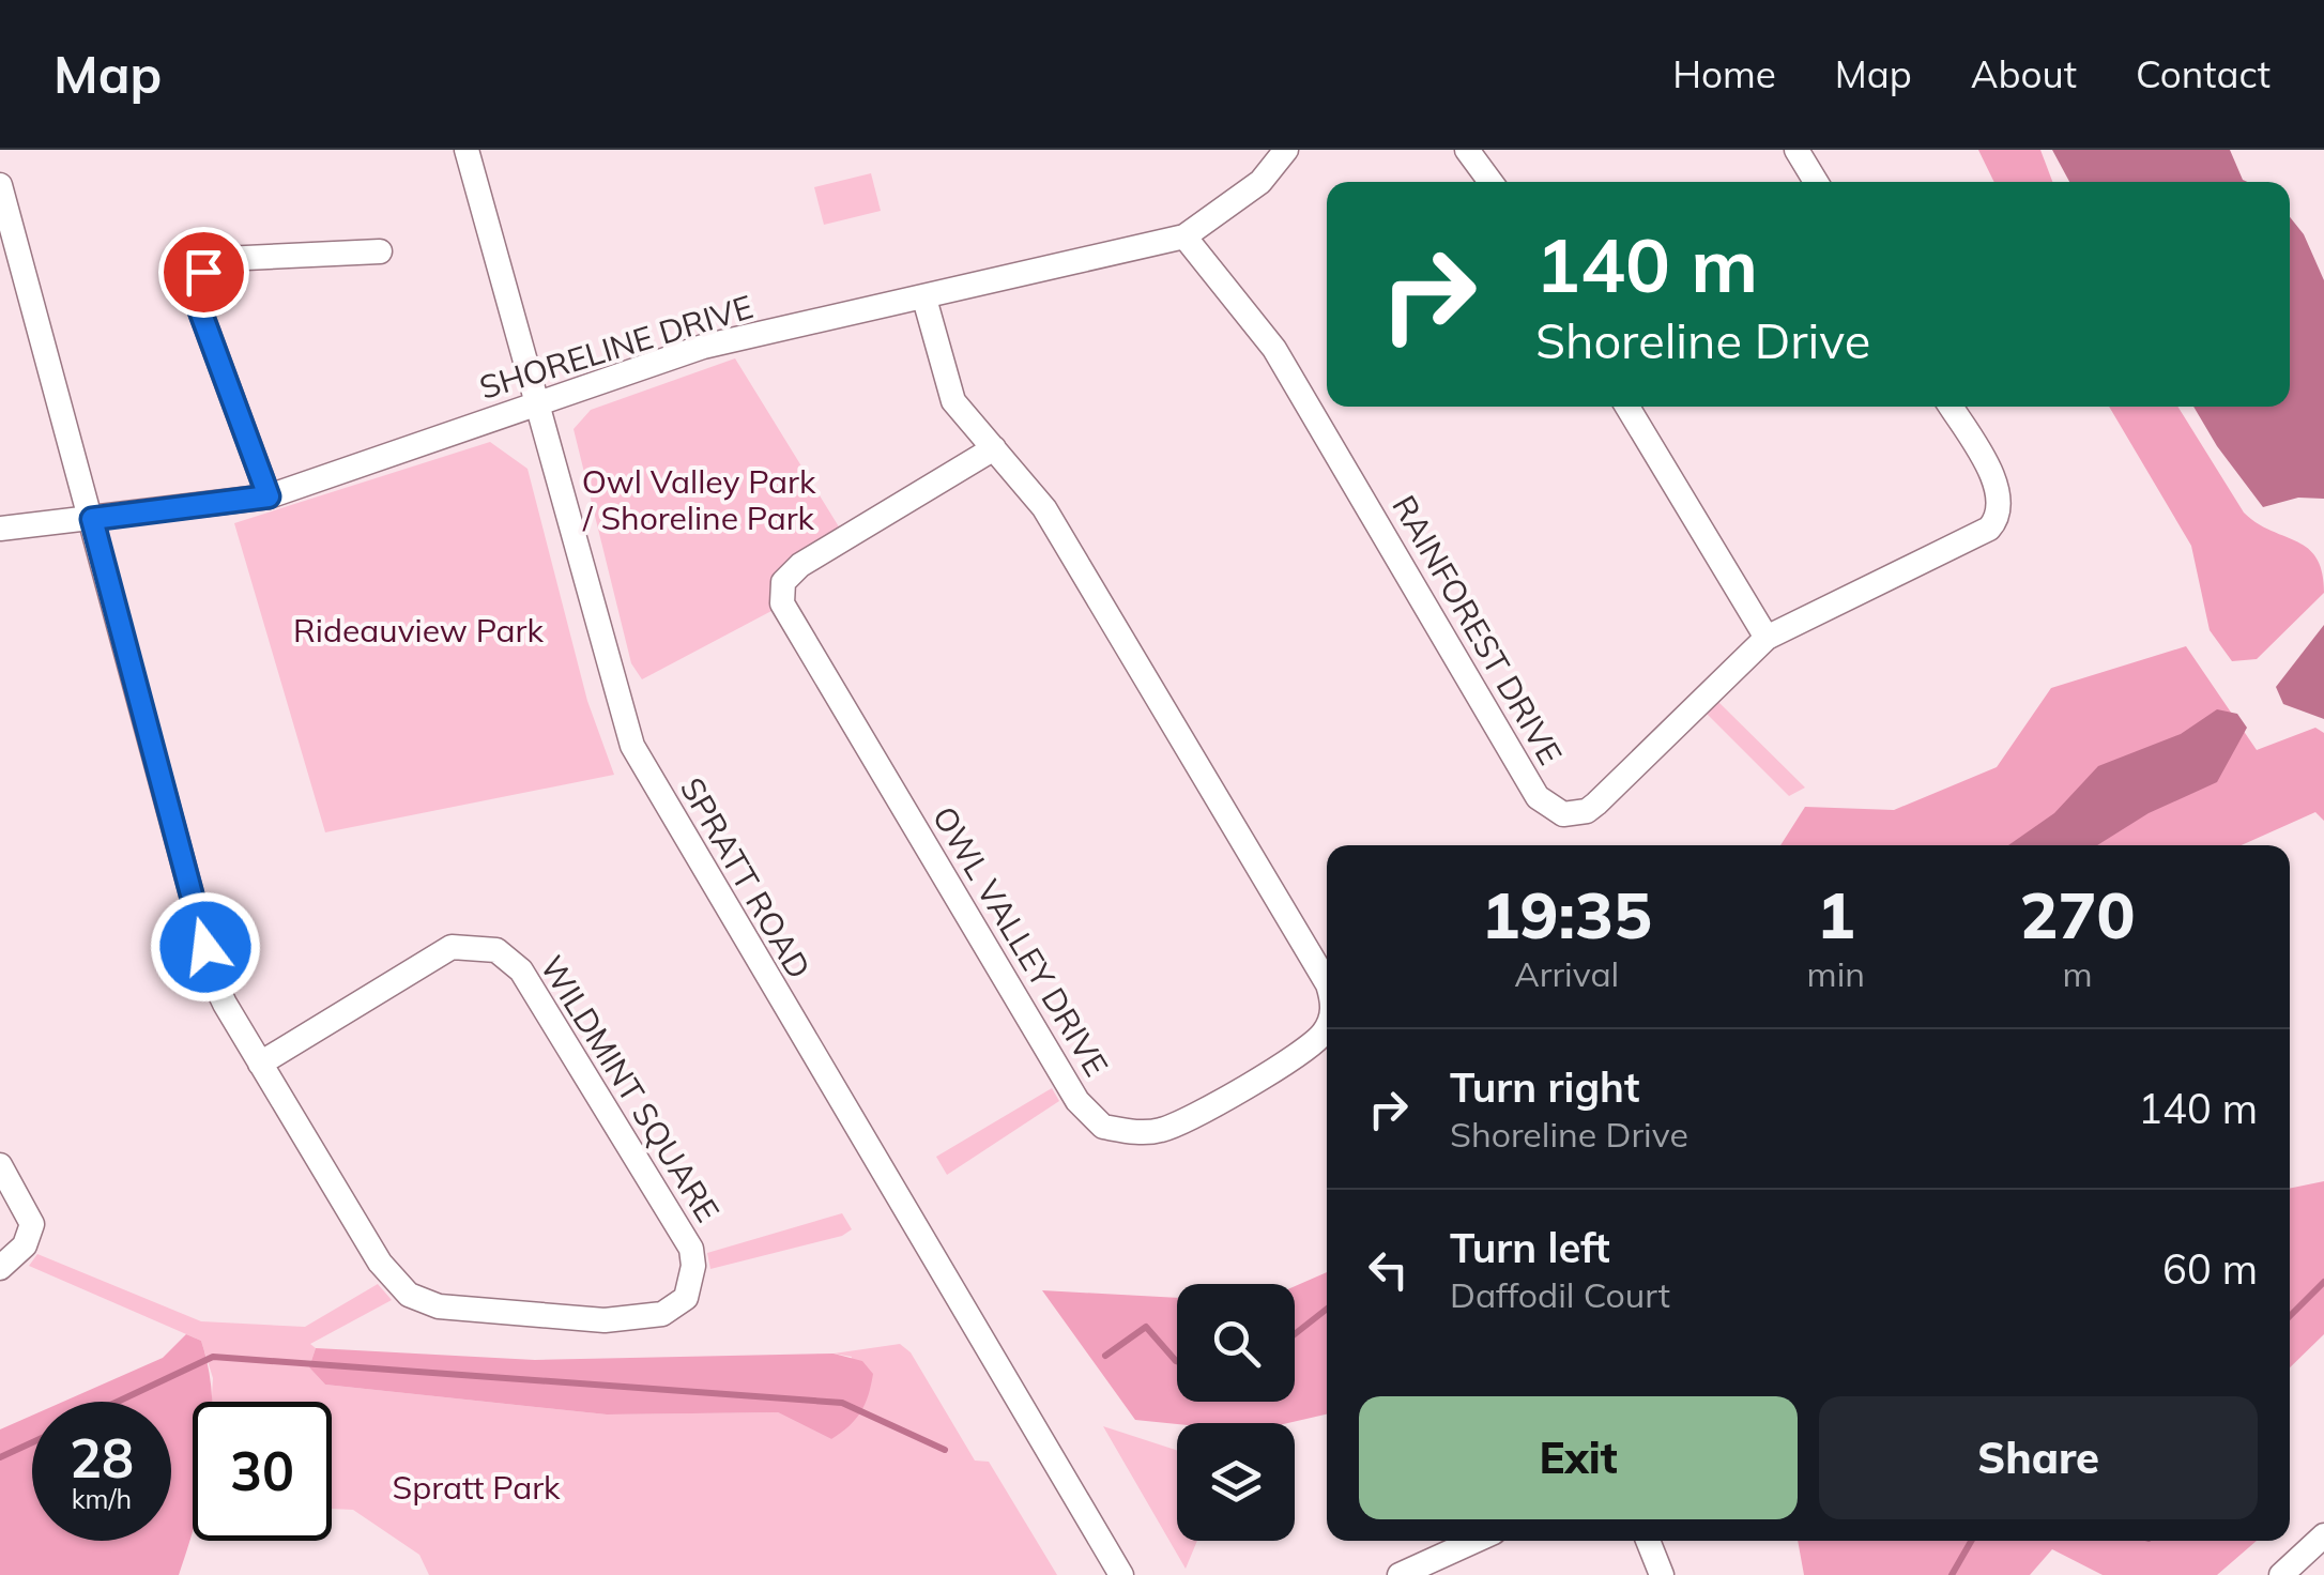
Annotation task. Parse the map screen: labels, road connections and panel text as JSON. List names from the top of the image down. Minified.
{"streets":{"street":["SHORELINE DRIVE","RAINFOREST DRIVE","SPRATT ROAD","OWL VALLEY DRIVE","WILDMINT SQUARE"]},"crossings":[["SHORELINE DRIVE","RAINFOREST DRIVE"],["SHORELINE DRIVE","SPRATT ROAD"],["SHORELINE DRIVE","OWL VALLEY DRIVE"],["SHORELINE DRIVE","WILDMINT SQUARE"]],"parks":["Owl Valley Park / Shoreline Park","Rideauview Park","Spratt Park"],"page":{"header":"Map","nav":["Home","Map","About","Contact"],"turn":["140 m","Shoreline Drive"],"eta":["19:35","Arrival","1","min","270","m"],"list":[{"name":"Turn right","note":"Shoreline Drive","value":"140 m"},{"name":"Turn left","note":"Daffodil Court","value":"60 m"}],"buttons":["Exit","Share"],"speed":"28 km/h","limit":"30"}}
